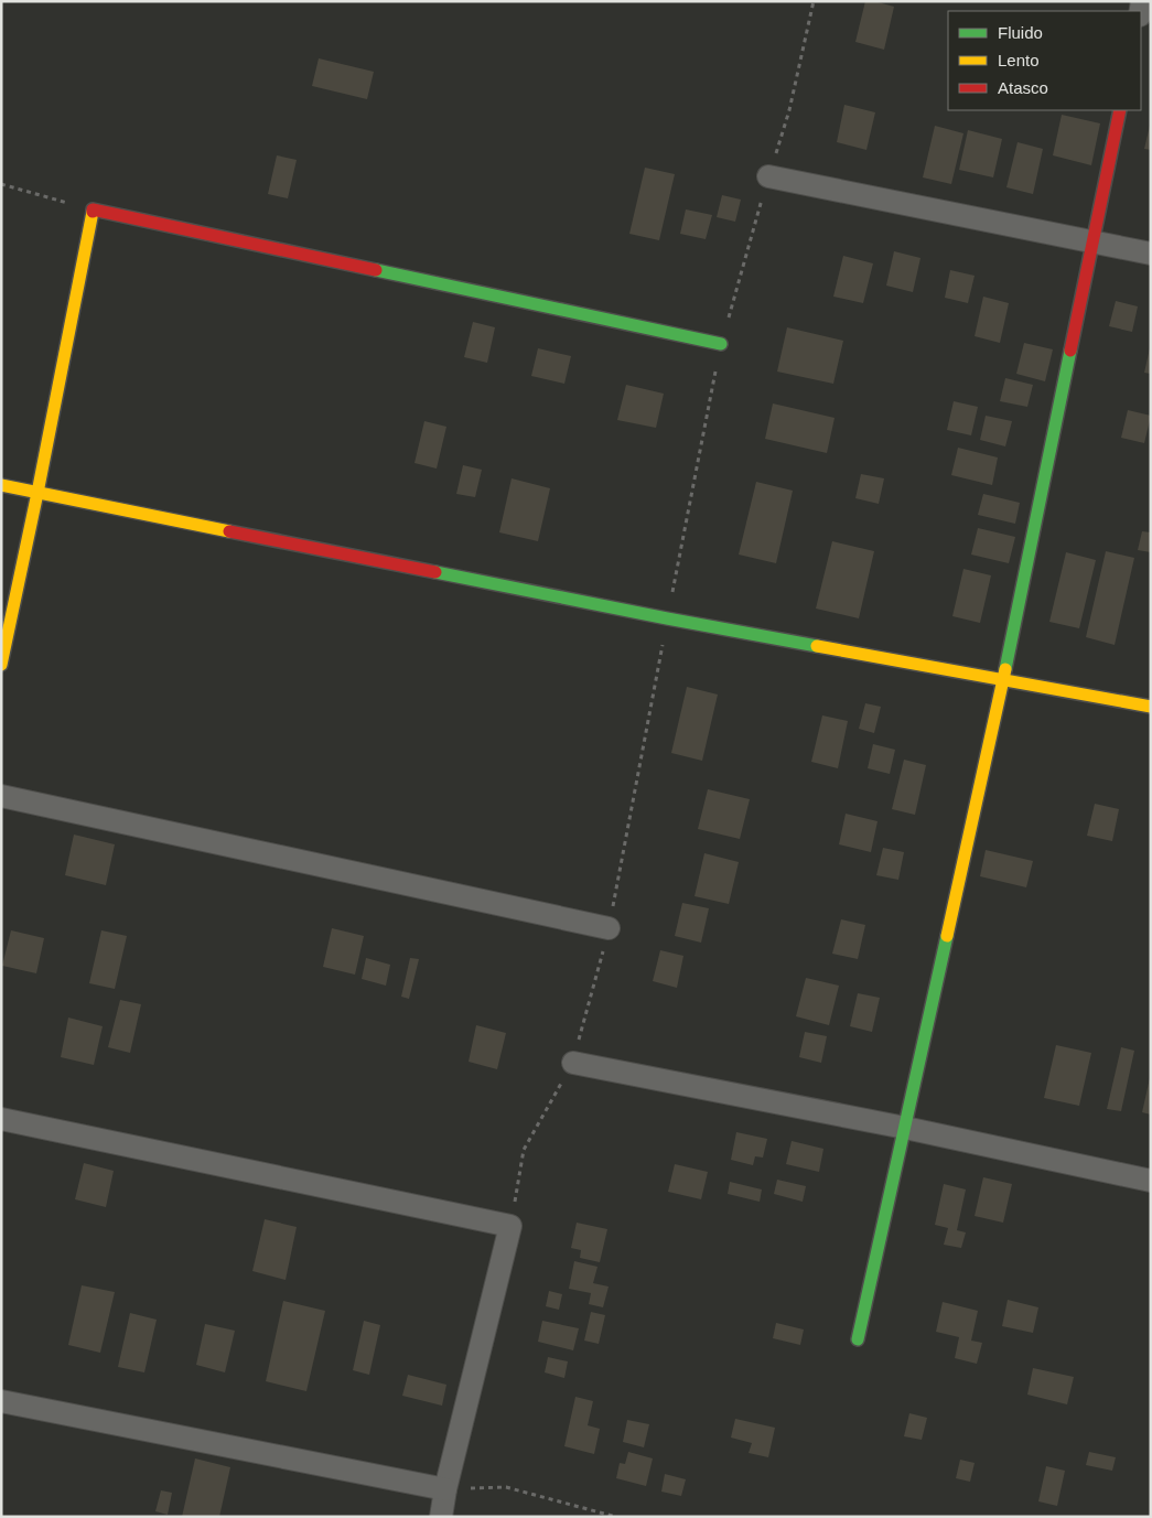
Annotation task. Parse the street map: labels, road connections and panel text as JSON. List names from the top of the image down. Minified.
{"legend":["Fluido","Lento","Atasco"]}
